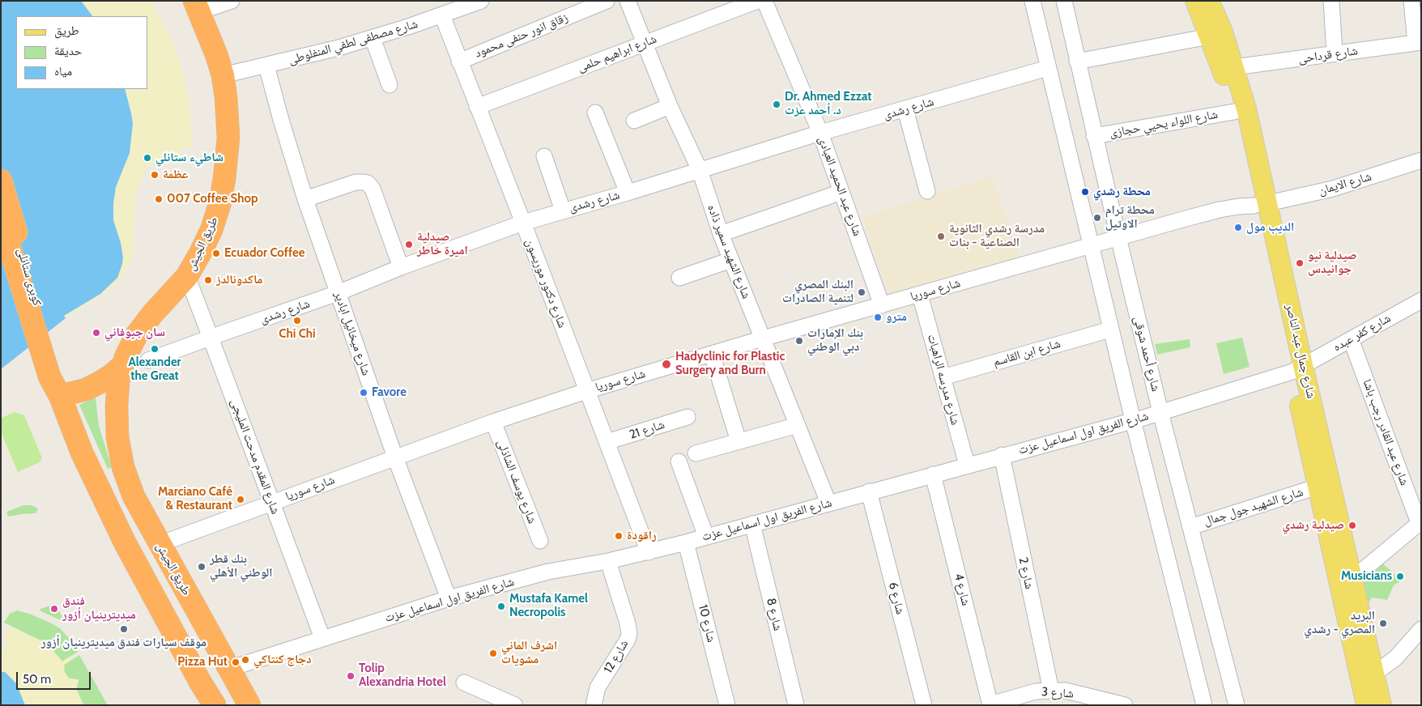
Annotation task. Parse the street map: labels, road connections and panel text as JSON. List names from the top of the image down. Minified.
{"streets":{"highway":["طريق الجيش","كوبرى ستانلى"],"main road":["شارع جمال عبد الناصر"],"street":["زقاق انور حنفى محمود","شارع مصطفى لطفي المنفلوطى","شارع ابراهيم حلمى","شارع قرداحى","شارع رشدى","شارع اللواء يحيي حجازى","شارع الايمان","شارع عبد الحميد العبادى","شارع الشهيد سمير ذاده","شارع دكتور موريسون","شارع سوريا","شارع كفر عبده","شارع ميخائيل ابادير","شارع ابن القاسم","شارع أحمد شوقى","شارع مدرسه الراهبات","شارع 21","شارع عبد القادر رجب باشا","شارع الفريق اول اسماعيل عزت","شارع المقدم مدحت المليجى","شارع يوسف الشاذلى","شارع الشهيد جول جمال","شارع 2","شارع 4","شارع 6","شارع 8","شارع 10","شارع 12","شارع 3"]},"crossings":[["زقاق انور حنفى محمود","شارع دكتور موريسون"],["شارع مصطفى لطفي المنفلوطى","طريق الجيش"],["شارع مصطفى لطفي المنفلوطى","شارع دكتور موريسون"],["شارع مصطفى لطفي المنفلوطى","شارع ميخائيل ابادير"],["شارع ابراهيم حلمى","شارع الشهيد سمير ذاده"],["شارع ابراهيم حلمى","شارع دكتور موريسون"],["شارع قرداحى","شارع جمال عبد الناصر"],["شارع رشدى","شارع عبد الحميد العبادى"],["شارع رشدى","شارع الشهيد سمير ذاده"],["شارع رشدى","شارع دكتور موريسون"],["شارع رشدى","شارع ميخائيل ابادير"],["شارع رشدى","شارع المقدم مدحت المليجى"],["شارع اللواء يحيي حجازى","شارع جمال عبد الناصر"],["شارع اللواء يحيي حجازى","شارع أحمد شوقى"],["شارع الايمان","شارع سوريا"],["شارع الايمان","شارع جمال عبد الناصر"],["شارع عبد الحميد العبادى","شارع سوريا"],["طريق الجيش","شارع سوريا"],["طريق الجيش","شارع الفريق اول اسماعيل عزت"],["طريق الجيش","شارع المقدم مدحت المليجى"],["شارع الشهيد سمير ذاده","شارع سوريا"],["شارع الشهيد سمير ذاده","شارع الفريق اول اسماعيل عزت"],["شارع دكتور موريسون","شارع سوريا"],["شارع دكتور موريسون","شارع 21"],["شارع دكتور موريسون","شارع الفريق اول اسماعيل عزت"],["شارع سوريا","شارع ميخائيل ابادير"],["شارع سوريا","شارع جمال عبد الناصر"],["شارع سوريا","شارع أحمد شوقى"],["شارع سوريا","شارع مدرسه الراهبات"],["شارع سوريا","شارع المقدم مدحت المليجى"],["شارع سوريا","شارع يوسف الشاذلى"],["شارع كفر عبده","شارع جمال عبد الناصر"],["شارع كفر عبده","شارع عبد القادر رجب باشا"],["شارع كفر عبده","شارع الفريق اول اسماعيل عزت"],["شارع ميخائيل ابادير","شارع الفريق اول اسماعيل عزت"],["شارع جمال عبد الناصر","شارع الفريق اول اسماعيل عزت"],["شارع جمال عبد الناصر","شارع الشهيد جول جمال"],["شارع ابن القاسم","شارع مدرسه الراهبات"],["شارع أحمد شوقى","شارع الفريق اول اسماعيل عزت"],["شارع أحمد شوقى","شارع الشهيد جول جمال"],["شارع مدرسه الراهبات","شارع الفريق اول اسماعيل عزت"],["شارع الفريق اول اسماعيل عزت","شارع المقدم مدحت المليجى"],["شارع الفريق اول اسماعيل عزت","شارع 2"],["شارع الفريق اول اسماعيل عزت","شارع 4"],["شارع الفريق اول اسماعيل عزت","شارع 6"],["شارع الفريق اول اسماعيل عزت","شارع 8"],["شارع الفريق اول اسماعيل عزت","شارع 10"],["شارع الفريق اول اسماعيل عزت","شارع 12"],["شارع 2","شارع 3"],["شارع 4","شارع 3"]],"places":["Dr. Ahmed Ezzat د. أحمد عزت","شاطيء ستانلي","عظمة","محطة رشدي","007 Coffee Shop","محطة ترام الاوتيل","الديب مول","مدرسة رشدي الثانوية الصناعية - بنات","صيدلية اميرة خاطر","Ecuador Coffee","صيدلية نيو جوانيدس","ماكدونالدز","البنك المصري لتنمية الصادرات","مترو","Chi Chi","سان جيوفاني","بنك الإمارات دبي الوطني","Alexander the Great","Hadyclinic for Plastic Surgery and Burn","Favore","Marciano Café & Restaurant","صيدلية رشدي","راقودة","بنك قطر الوطني الأهلي","Musicians","Mustafa Kamel Necropolis","فندق ميديترينيان أزور","البريد المصري - رشدي","موقف سيارات فندق ميديترينيان أزور","اشرف الماني مشويات","دجاج كنتاكي","Pizza Hut","Tolip Alexandria Hotel"],"legend":["طريق","حديقة","مياه"],"scale_bar":"50 m"}
